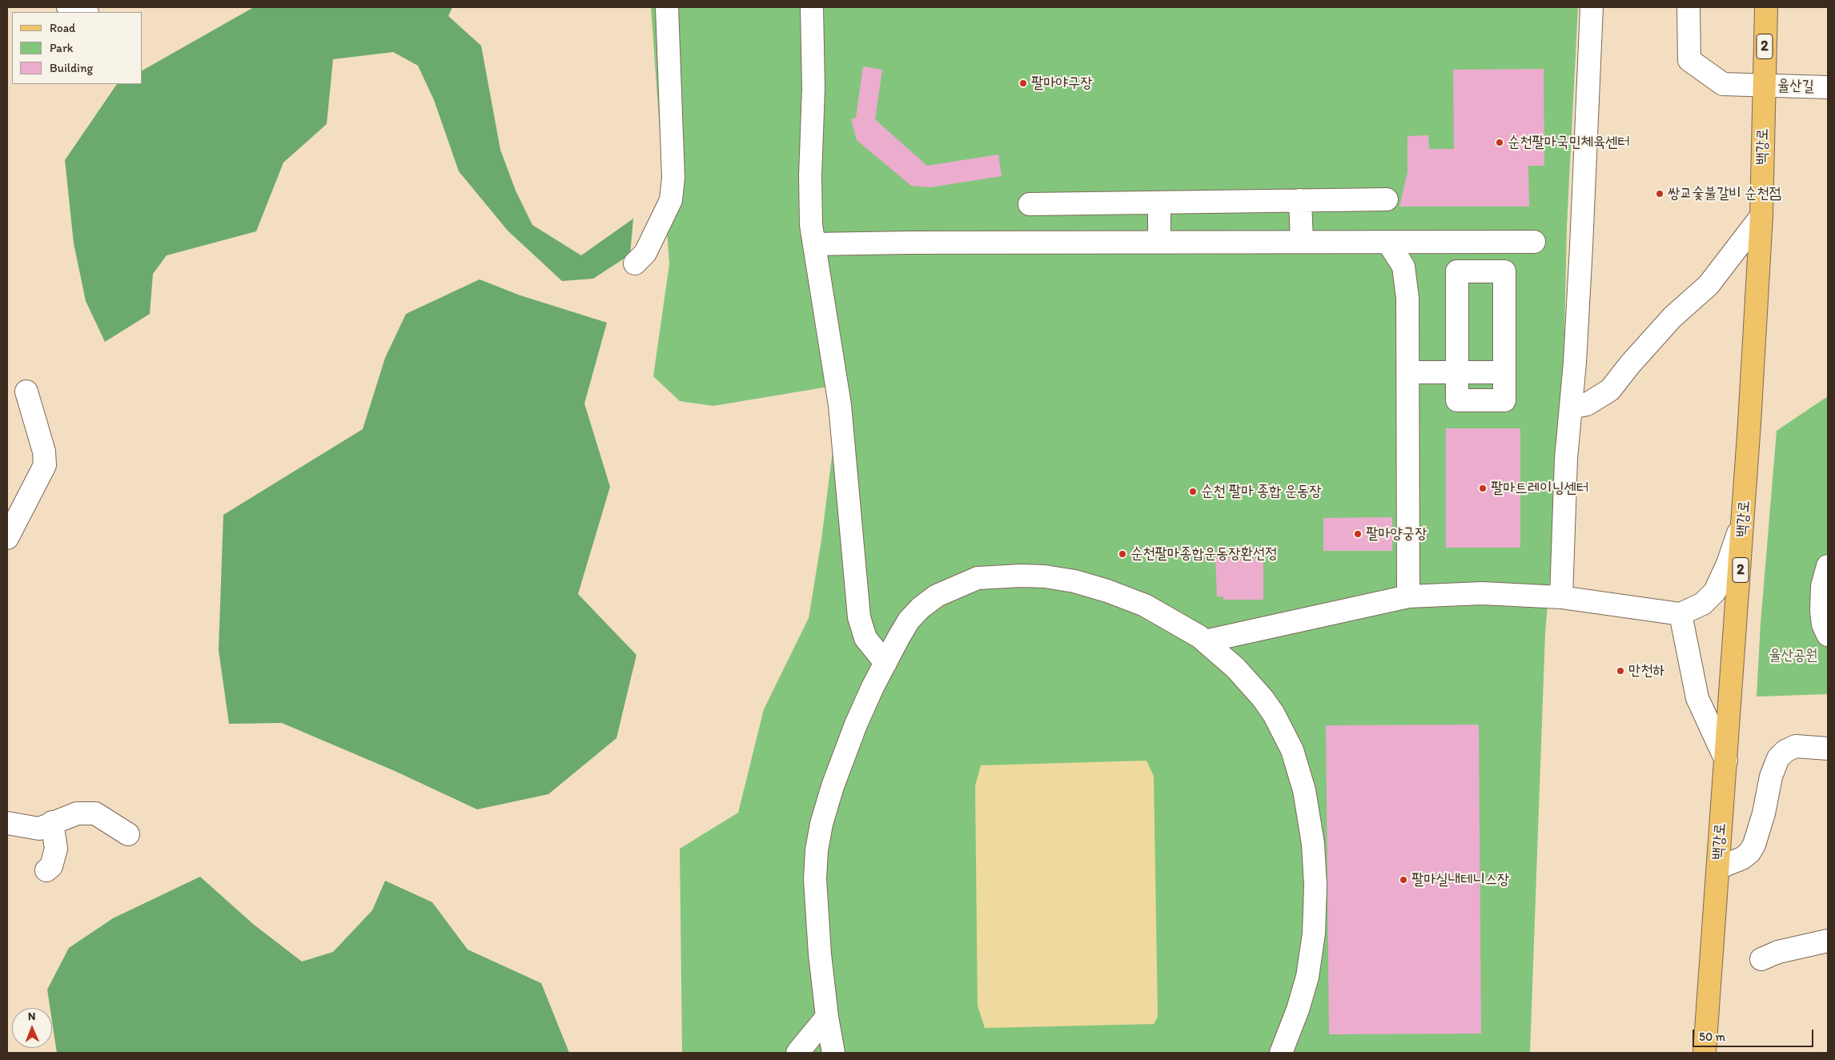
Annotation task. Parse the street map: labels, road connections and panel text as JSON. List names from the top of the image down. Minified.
{"streets":{"main road":["2","백강로"],"street":["율산길"]},"crossings":[["율산길","백강로"]],"parks":["율산공원"],"places":["팔마야구장","순천팔마국민체육센터","쌍교숯불갈비 순천점","팔마트레이닝센터","순천 팔마 종합 운동장","팔마양궁장","순천팔마종합운동장환선정","만천하","팔마실내테니스장"],"legend":["Road","Park","Building"],"scale_bar":"50 m","north":"top"}
